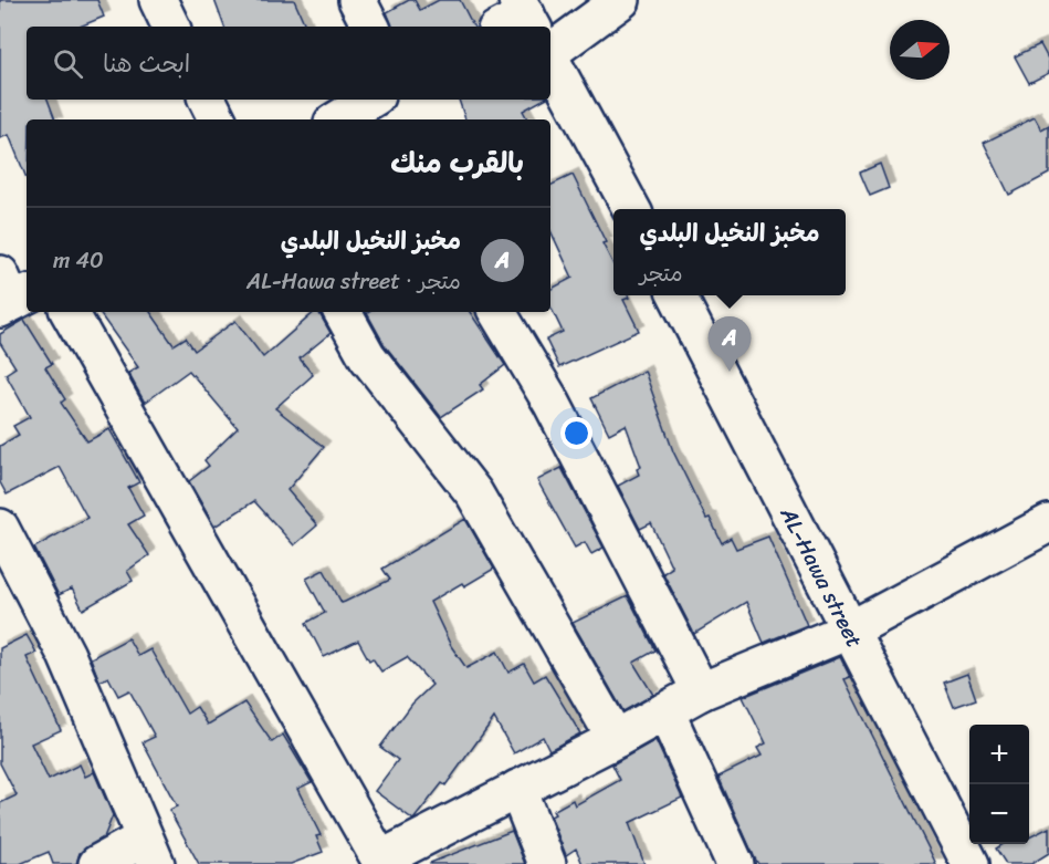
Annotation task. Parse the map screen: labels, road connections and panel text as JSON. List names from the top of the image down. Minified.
{"streets":{"street":["AL-Hawa street"]},"north":"right","page":{"search":"ابحث هنا","heading":"بالقرب منك","list":[{"mark":"A","name":"مخبز النخيل البلدي","note":"متجر · AL-Hawa street","value":"40 m"}],"popup":["مخبز النخيل البلدي","متجر"],"pins":"A","map_buttons":["+","−"]}}
